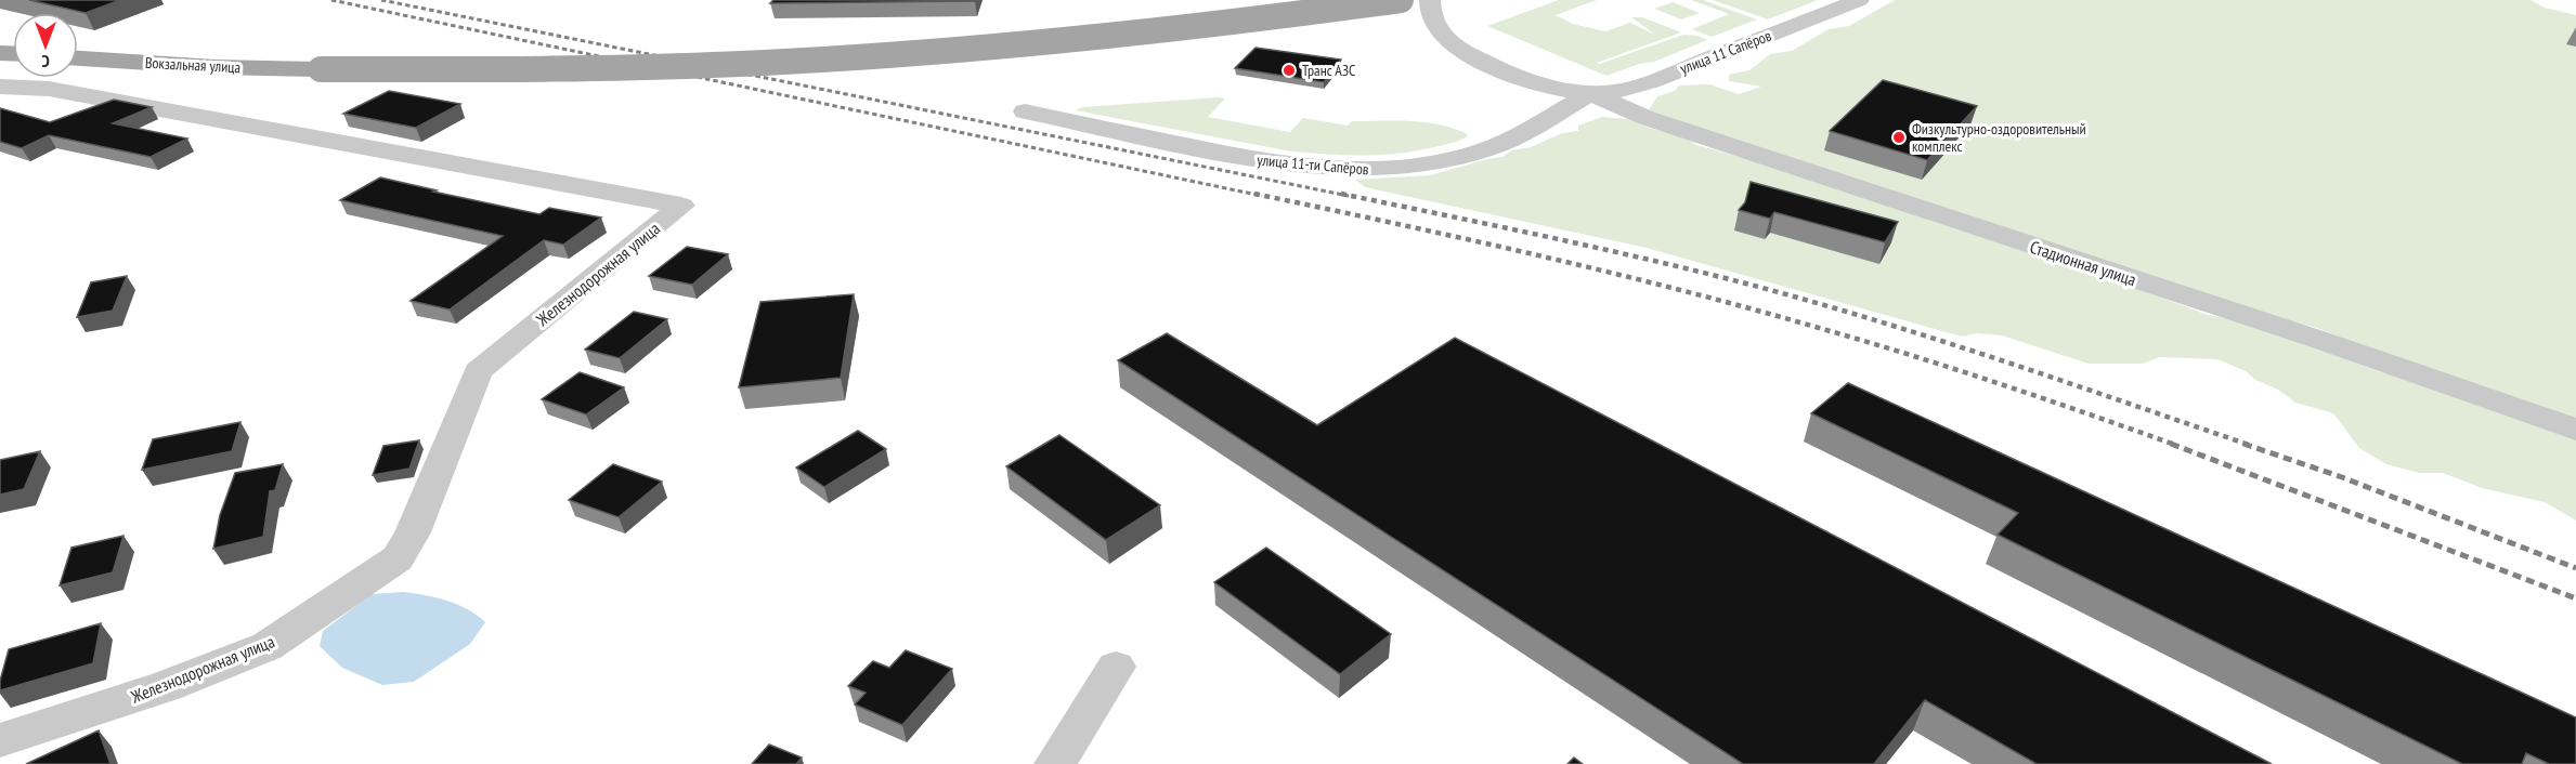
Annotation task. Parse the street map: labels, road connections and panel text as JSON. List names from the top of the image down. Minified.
{"streets":{"main road":["Вокзальная улица"],"street":["улица 11 Сапёров","улица 11-ти Сапёров","Стадионная улица","Железнодорожная улица"]},"crossings":[["улица 11 Сапёров","улица 11-ти Сапёров"],["улица 11 Сапёров","Стадионная улица"],["улица 11-ти Сапёров","Стадионная улица"]],"places":["Транс АЗС","Физкультурно-оздоровительный комплекс"],"north":"bottom"}
